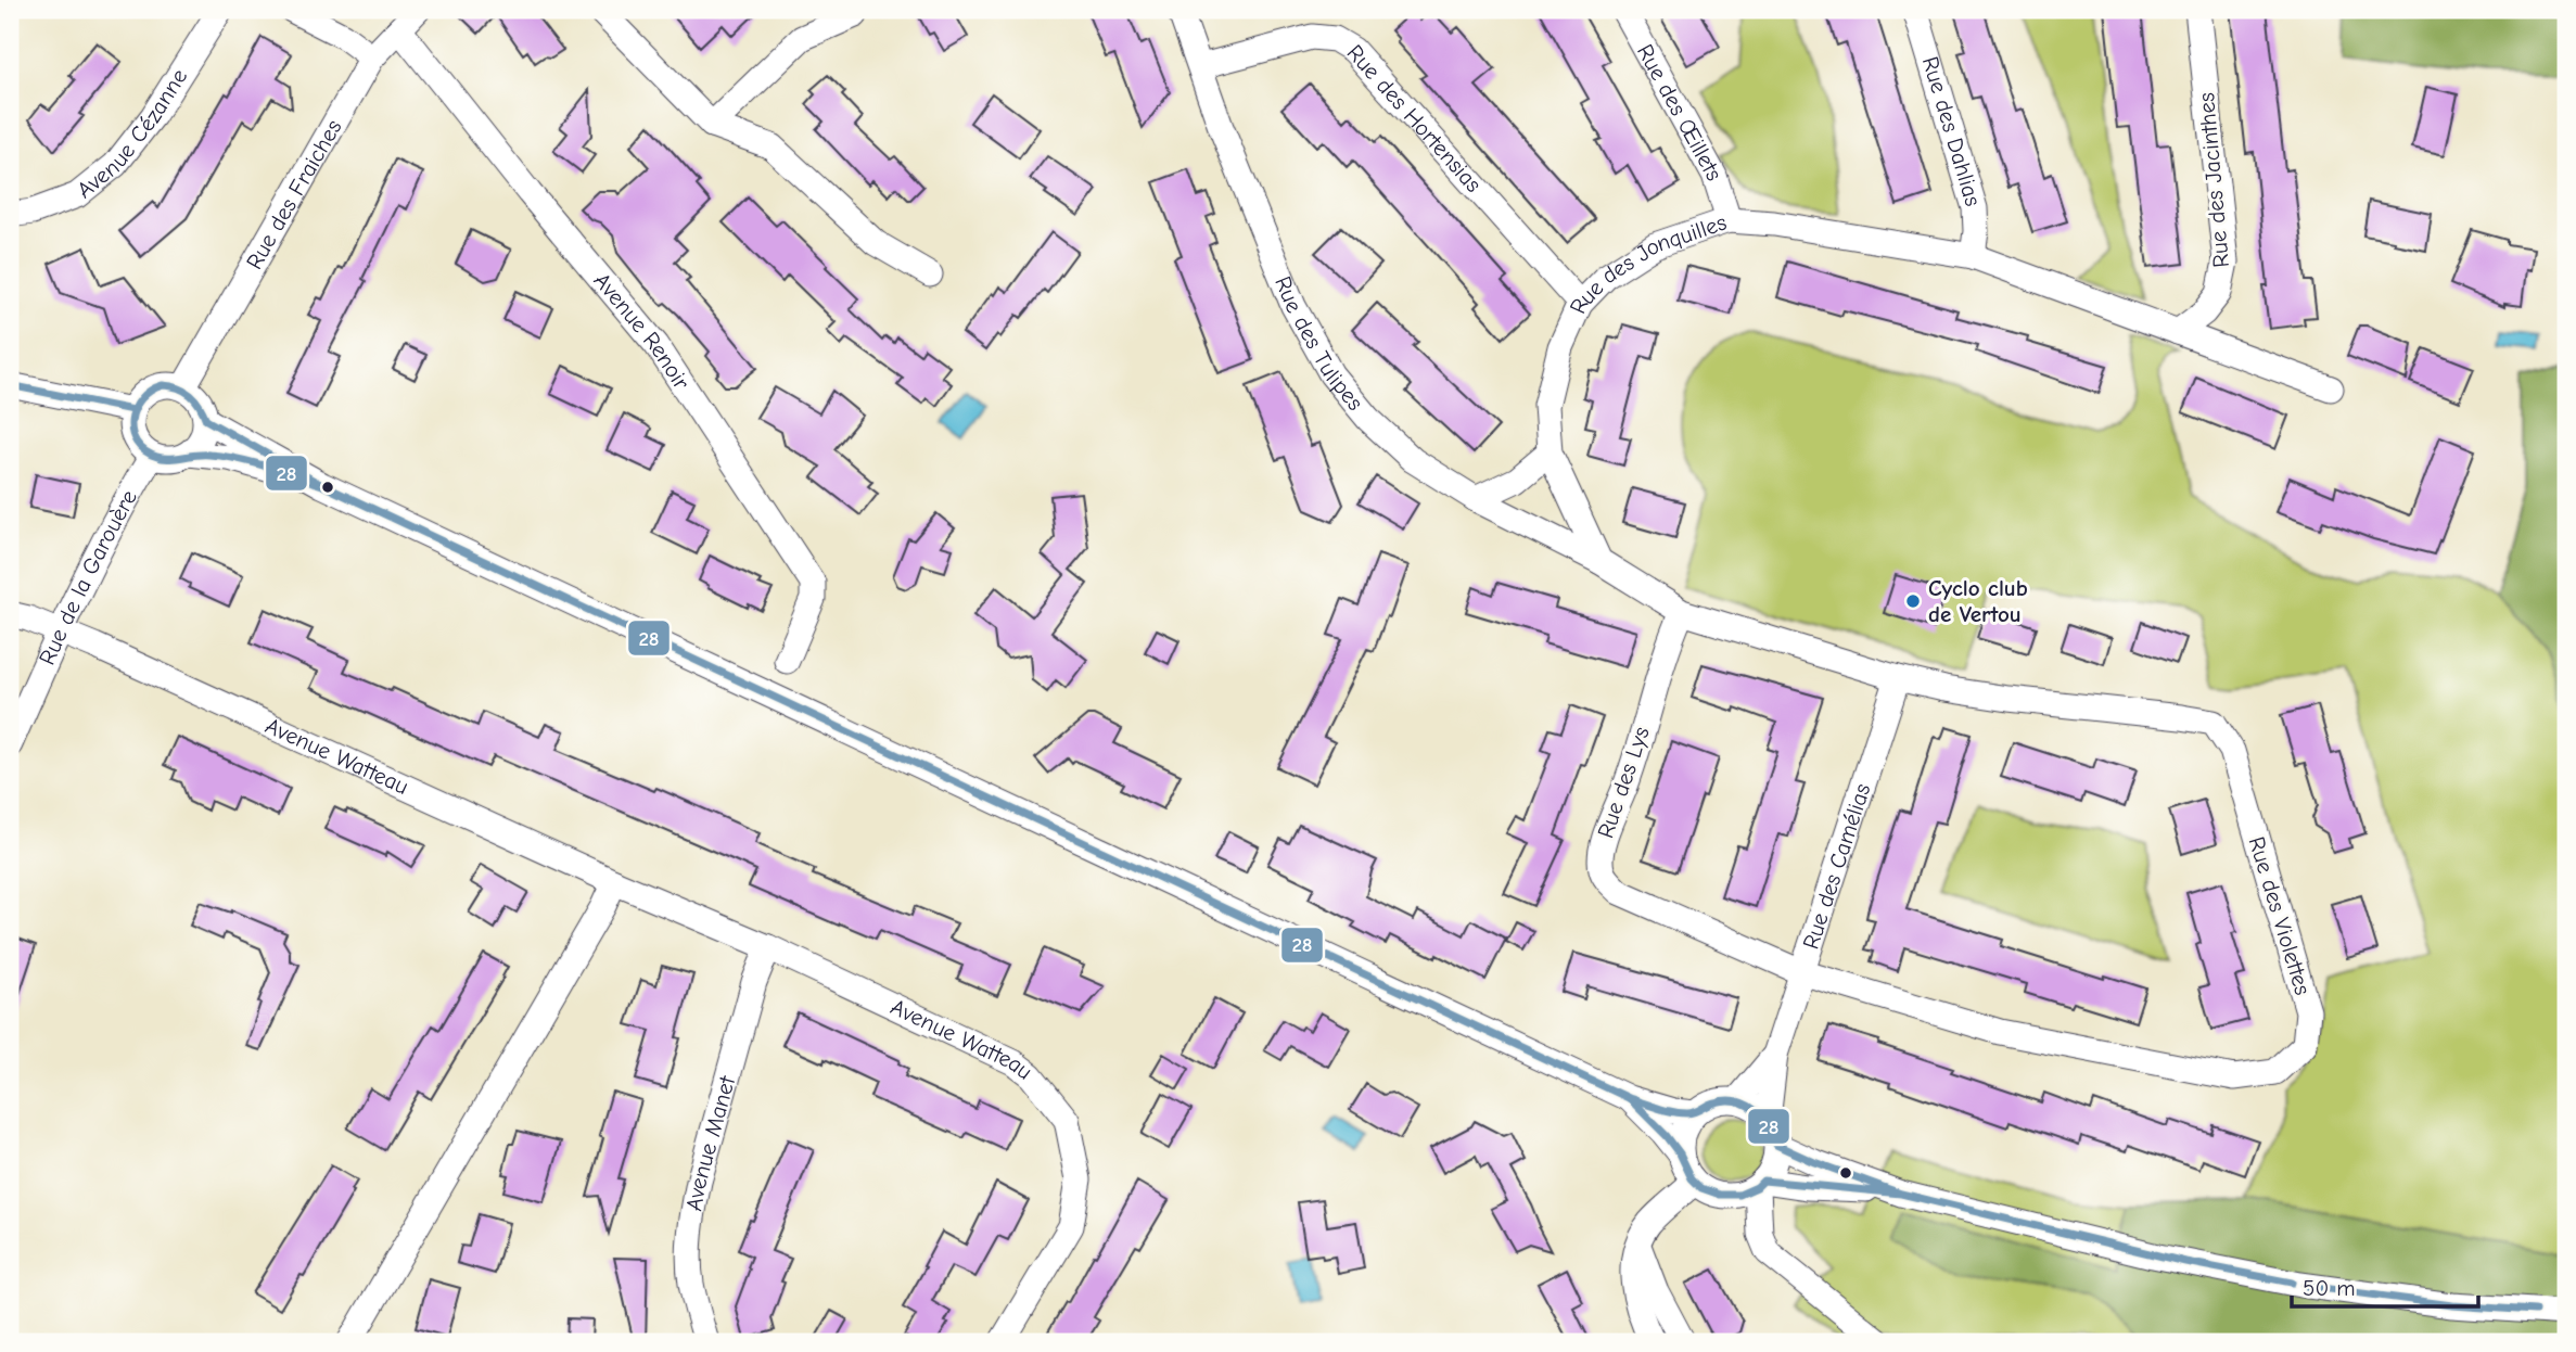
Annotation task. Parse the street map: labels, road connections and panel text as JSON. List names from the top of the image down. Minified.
{"streets":{"street":["Rue des Œillets","Rue des Hortensias","Avenue Cézanne","Rue des Dahlias","Rue des Jacinthes","Rue des Fraiches","Rue des Jonquilles","Avenue Renoir","Rue des Tulipes","Rue de la Garouère","Avenue Watteau","Rue des Lys","Rue des Camélias","Rue des Violettes","Avenue Manet"]},"crossings":[["Rue des Œillets","Rue des Jonquilles"],["Rue des Hortensias","Rue des Jonquilles"],["Rue des Hortensias","Rue des Tulipes"],["Rue des Dahlias","Rue des Jonquilles"],["Rue des Jacinthes","Rue des Jonquilles"],["Rue des Fraiches","Avenue Renoir"],["Rue des Fraiches","Rue de la Garouère"],["Rue des Jonquilles","Rue des Tulipes"],["Rue de la Garouère","Avenue Watteau"],["Avenue Watteau","Avenue Manet"],["Rue des Lys","Rue des Camélias"],["Rue des Lys","Rue des Violettes"],["Rue des Camélias","Rue des Violettes"]],"places":["Cyclo club de Vertou"],"lines":["transit line 28"],"scale_bar":"50 m"}
